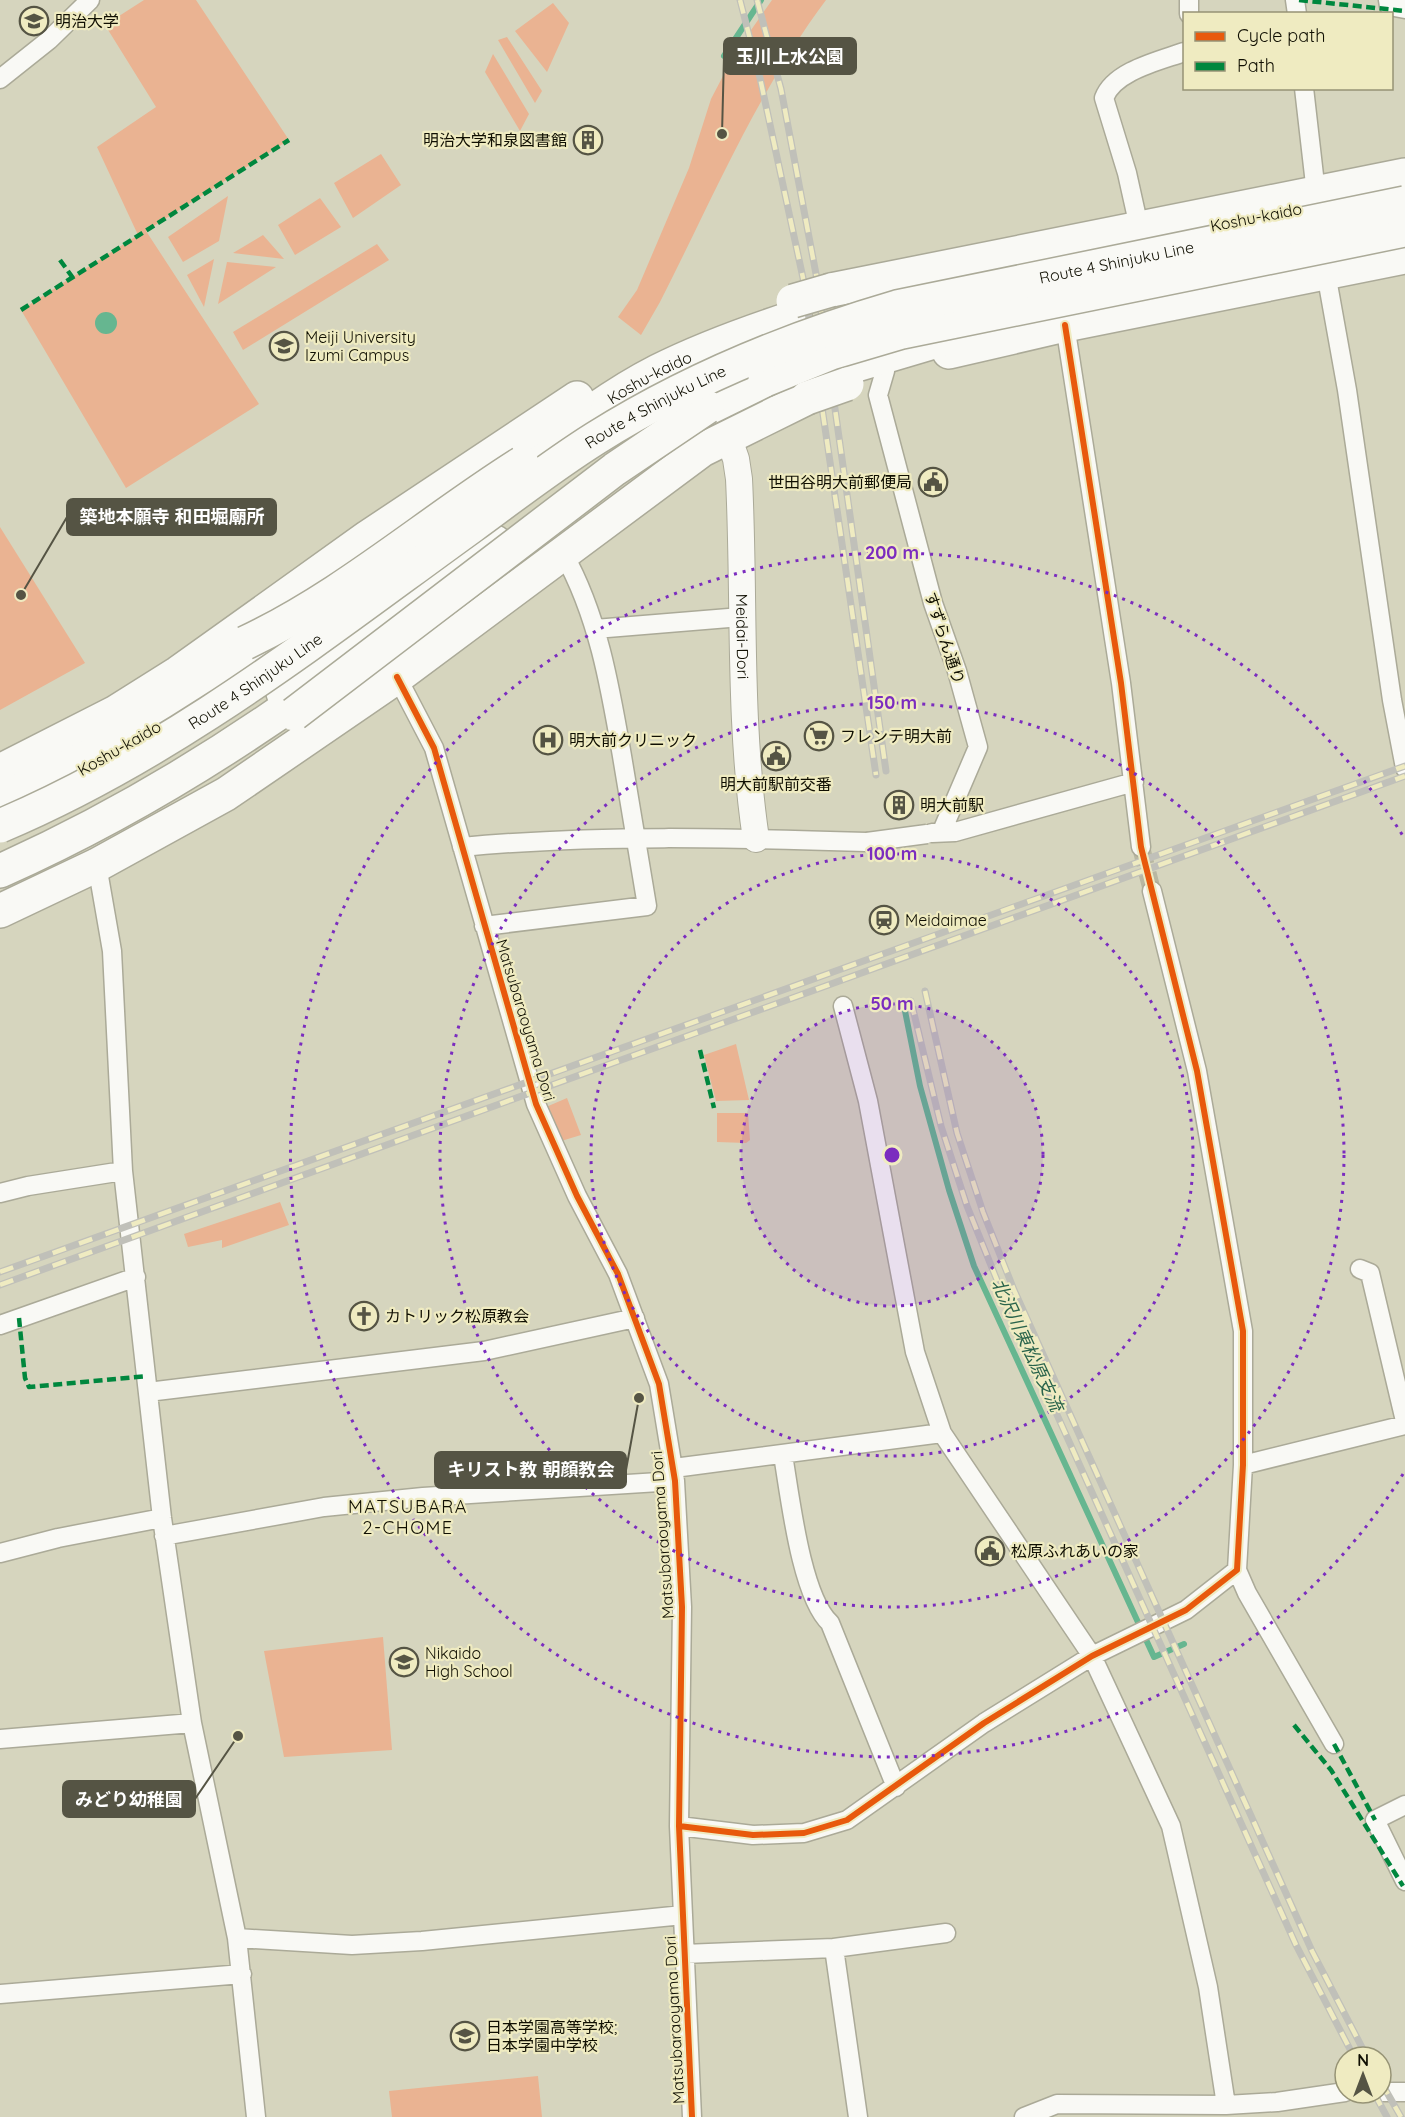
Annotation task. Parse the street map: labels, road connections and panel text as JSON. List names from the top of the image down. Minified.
{"streets":{"highway":["Koshu-kaido","Route 4 Shinjuku Line"],"street":["Meidai-Dori","すずらん通り","Matsubaraoyama Dori"]},"districts":["MATSUBARA 2-CHOME"],"water":["北沢川東松原支流"],"places":{"school or university":["明治大学","Meiji University Izumi Campus","Nikaido High School","日本学園高等学校; 日本学園中学校"],"other":["玉川上水公園","築地本願寺 和田堀廟所","キリスト教 朝顔教会","みどり幼稚園"],"building":["明治大学和泉図書館","明大前駅"],"public building":["世田谷明大前郵便局","明大前駅前交番","松原ふれあいの家"],"supermarket":["フレンテ明大前"],"hospital":["明大前クリニック"],"station":["Meidaimae"],"church":["カトリック松原教会"]},"legend":["Cycle path","Path"],"north":"top","rings":["200 m","150 m","100 m","50 m"]}
